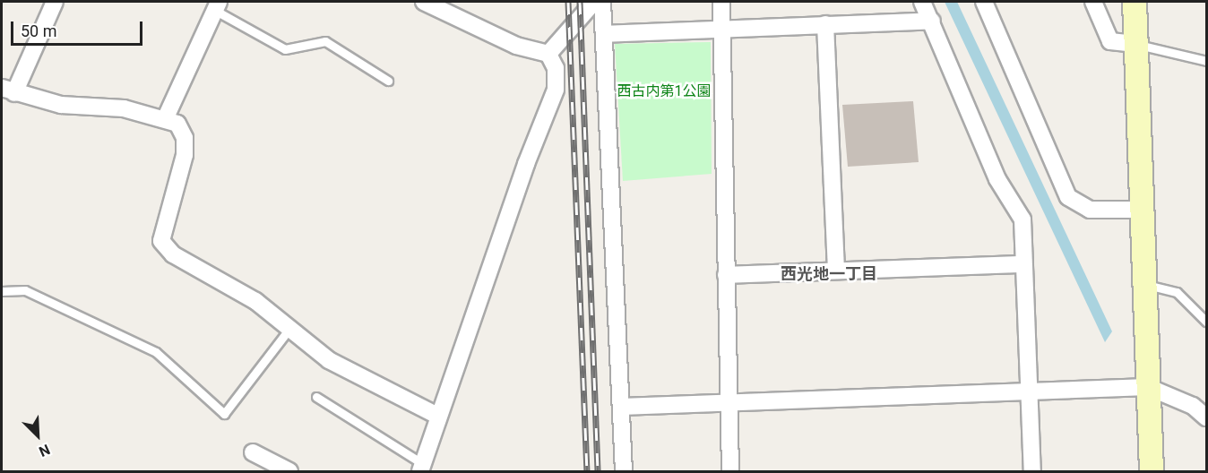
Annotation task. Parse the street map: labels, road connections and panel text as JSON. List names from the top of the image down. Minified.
{"districts":["西光地一丁目"],"parks":["西古内第1公園"],"scale_bar":"50 m","north":"bottom right"}
